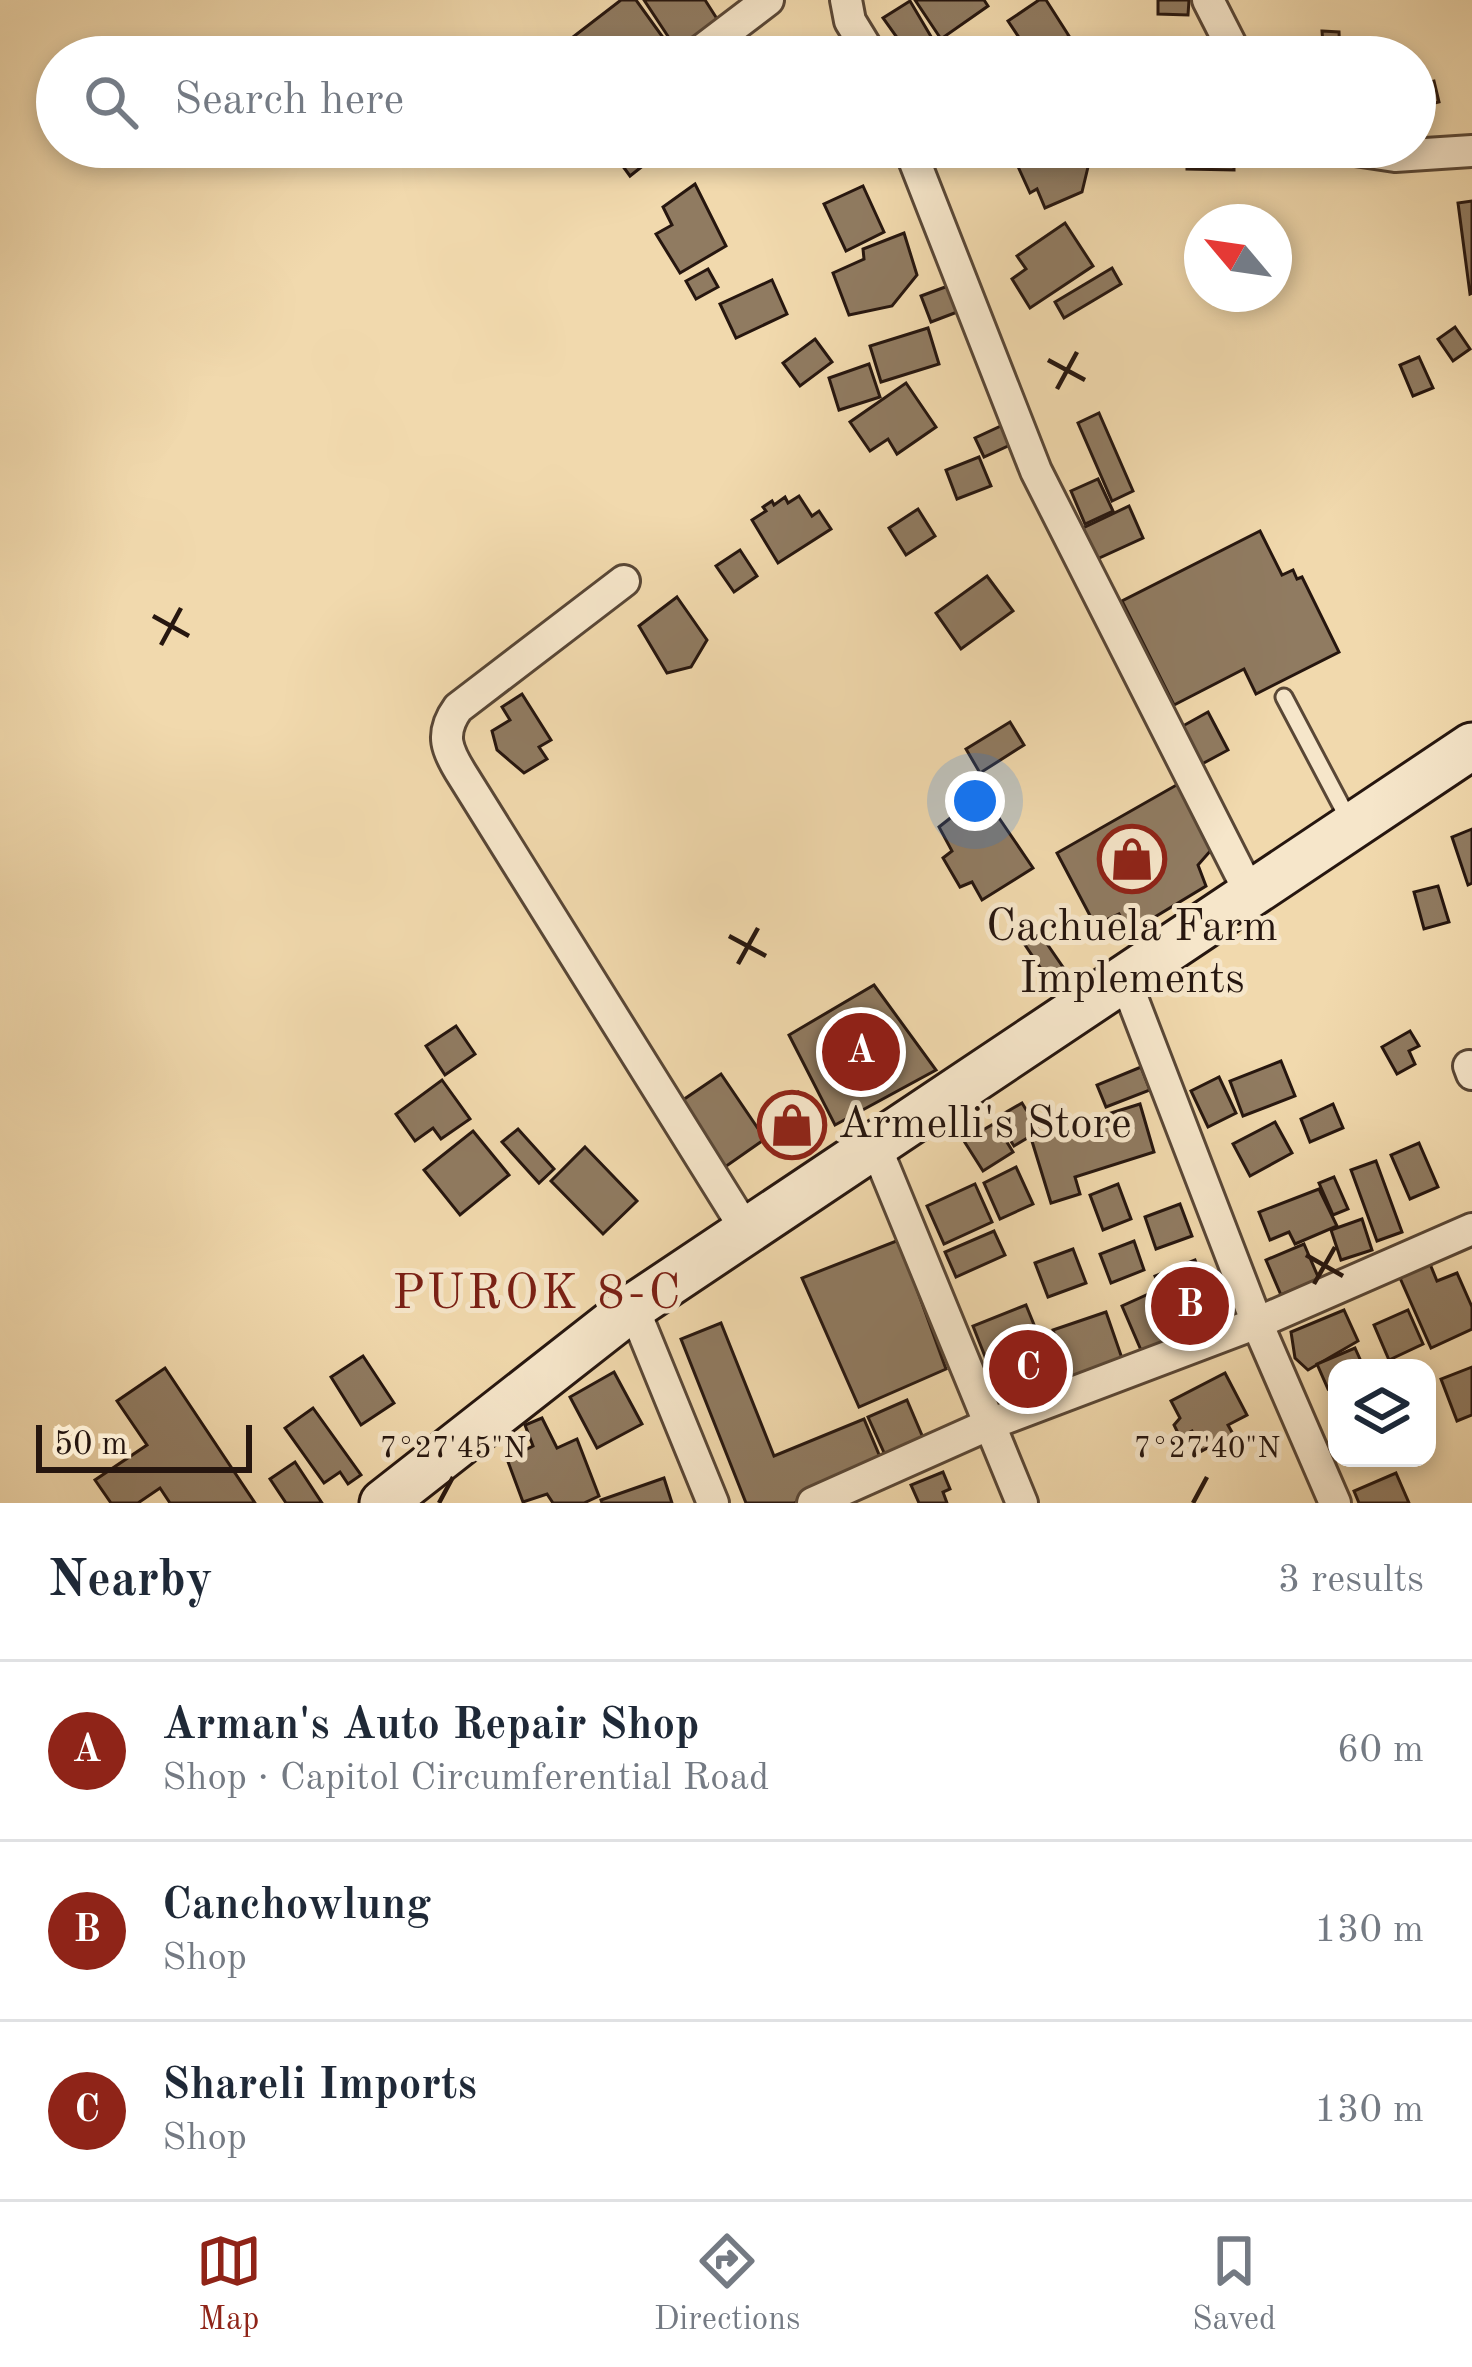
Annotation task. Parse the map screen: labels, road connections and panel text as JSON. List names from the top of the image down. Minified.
{"districts":["PUROK 8-C"],"places":{"shop":["Cachuela Farm Implements","Armelli's Store"]},"scale_bar":"50 m","north":"top left","page":{"search":"Search here","pins":["A","B","C"],"scale":"50 m","heading":["Nearby","3 results"],"list":[{"mark":"A","name":"Arman's Auto Repair Shop","note":"Shop · Capitol Circumferential Road","value":"60 m"},{"mark":"B","name":"Canchowlung","note":"Shop","value":"130 m"},{"mark":"C","name":"Shareli Imports","note":"Shop","value":"130 m"}],"nav":["Map","Directions","Saved"]},"coordinates":["7°27'45\"N","7°27'40\"N"]}
